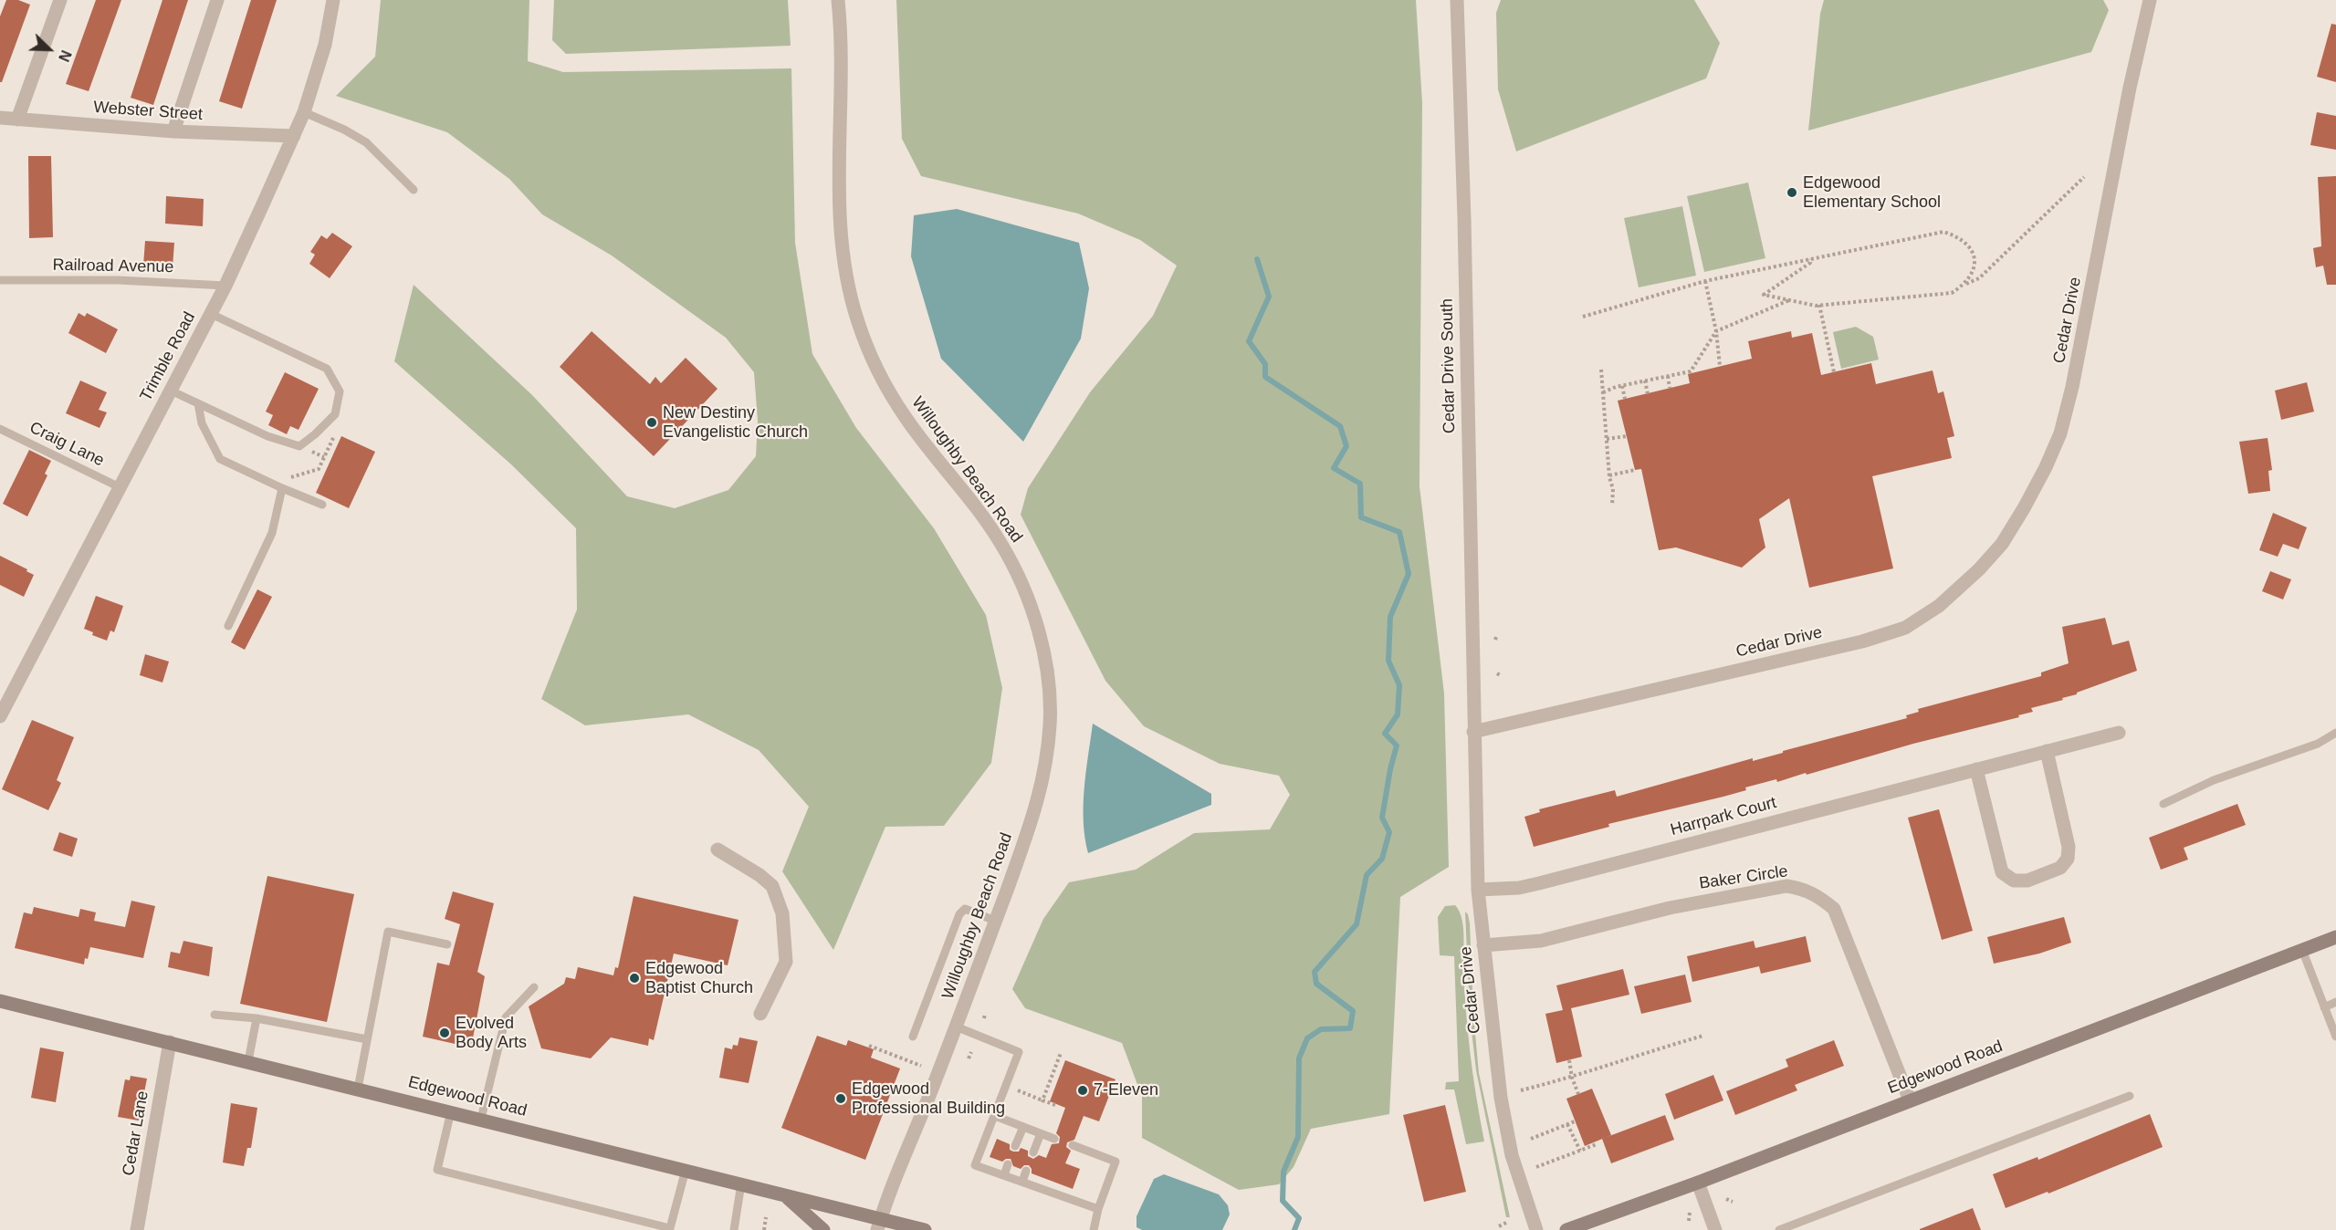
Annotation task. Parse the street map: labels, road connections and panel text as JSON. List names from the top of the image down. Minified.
{"streets":{"main road":["Edgewood Road"],"street":["Webster Street","Cedar Drive","Trimble Road","Cedar Drive South","Willoughby Beach Road","Harrpark Court","Baker Circle","Cedar Lane"],"lane":["Railroad Avenue","Craig Lane"]},"crossings":[["Webster Street","Trimble Road"],["Railroad Avenue","Trimble Road"],["Cedar Drive","Cedar Drive South"],["Cedar Drive","Harrpark Court"],["Cedar Drive","Baker Circle"],["Trimble Road","Craig Lane"],["Willoughby Beach Road","Edgewood Road"],["Baker Circle","Edgewood Road"],["Edgewood Road","Cedar Lane"]],"places":["Edgewood Elementary School","New Destiny Evangelistic Church","Edgewood Baptist Church","Evolved Body Arts","7-Eleven","Edgewood Professional Building"],"north":"bottom right"}
